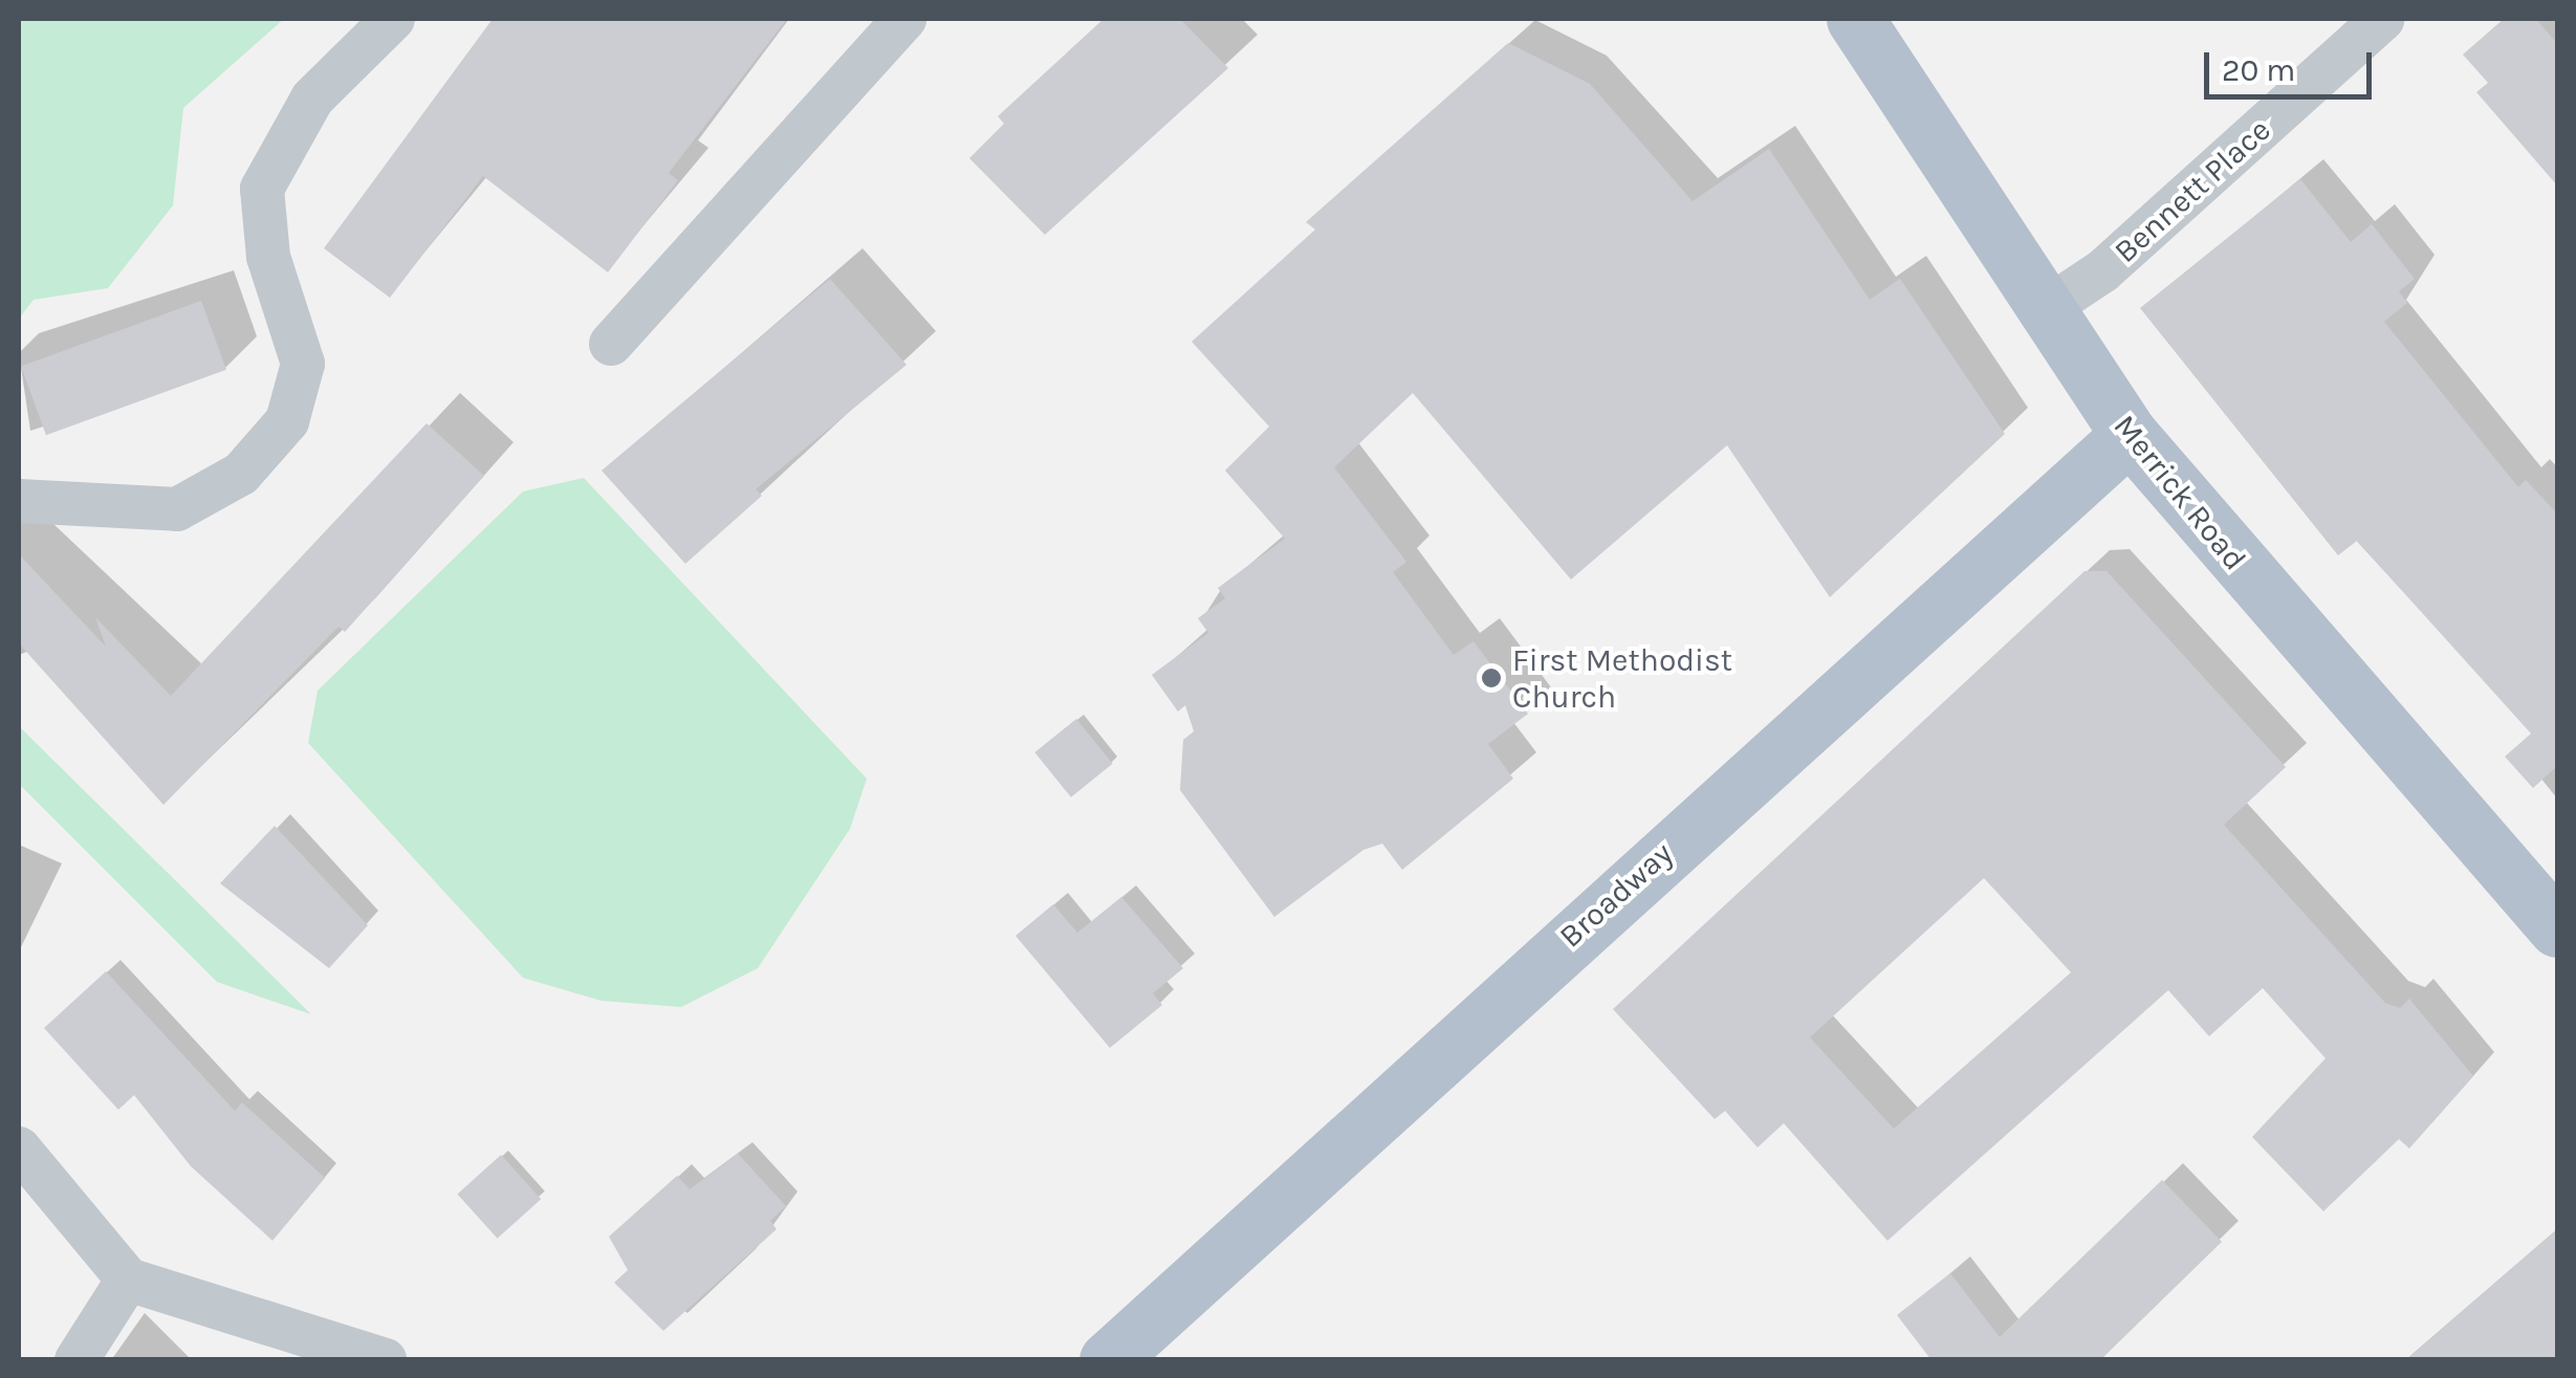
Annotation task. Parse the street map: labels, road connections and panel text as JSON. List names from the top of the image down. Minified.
{"streets":{"main road":["Merrick Road","Broadway"],"street":["Bennett Place"]},"crossings":[["Bennett Place","Merrick Road"],["Merrick Road","Broadway"]],"places":["First Methodist Church"],"scale_bar":"20 m"}
